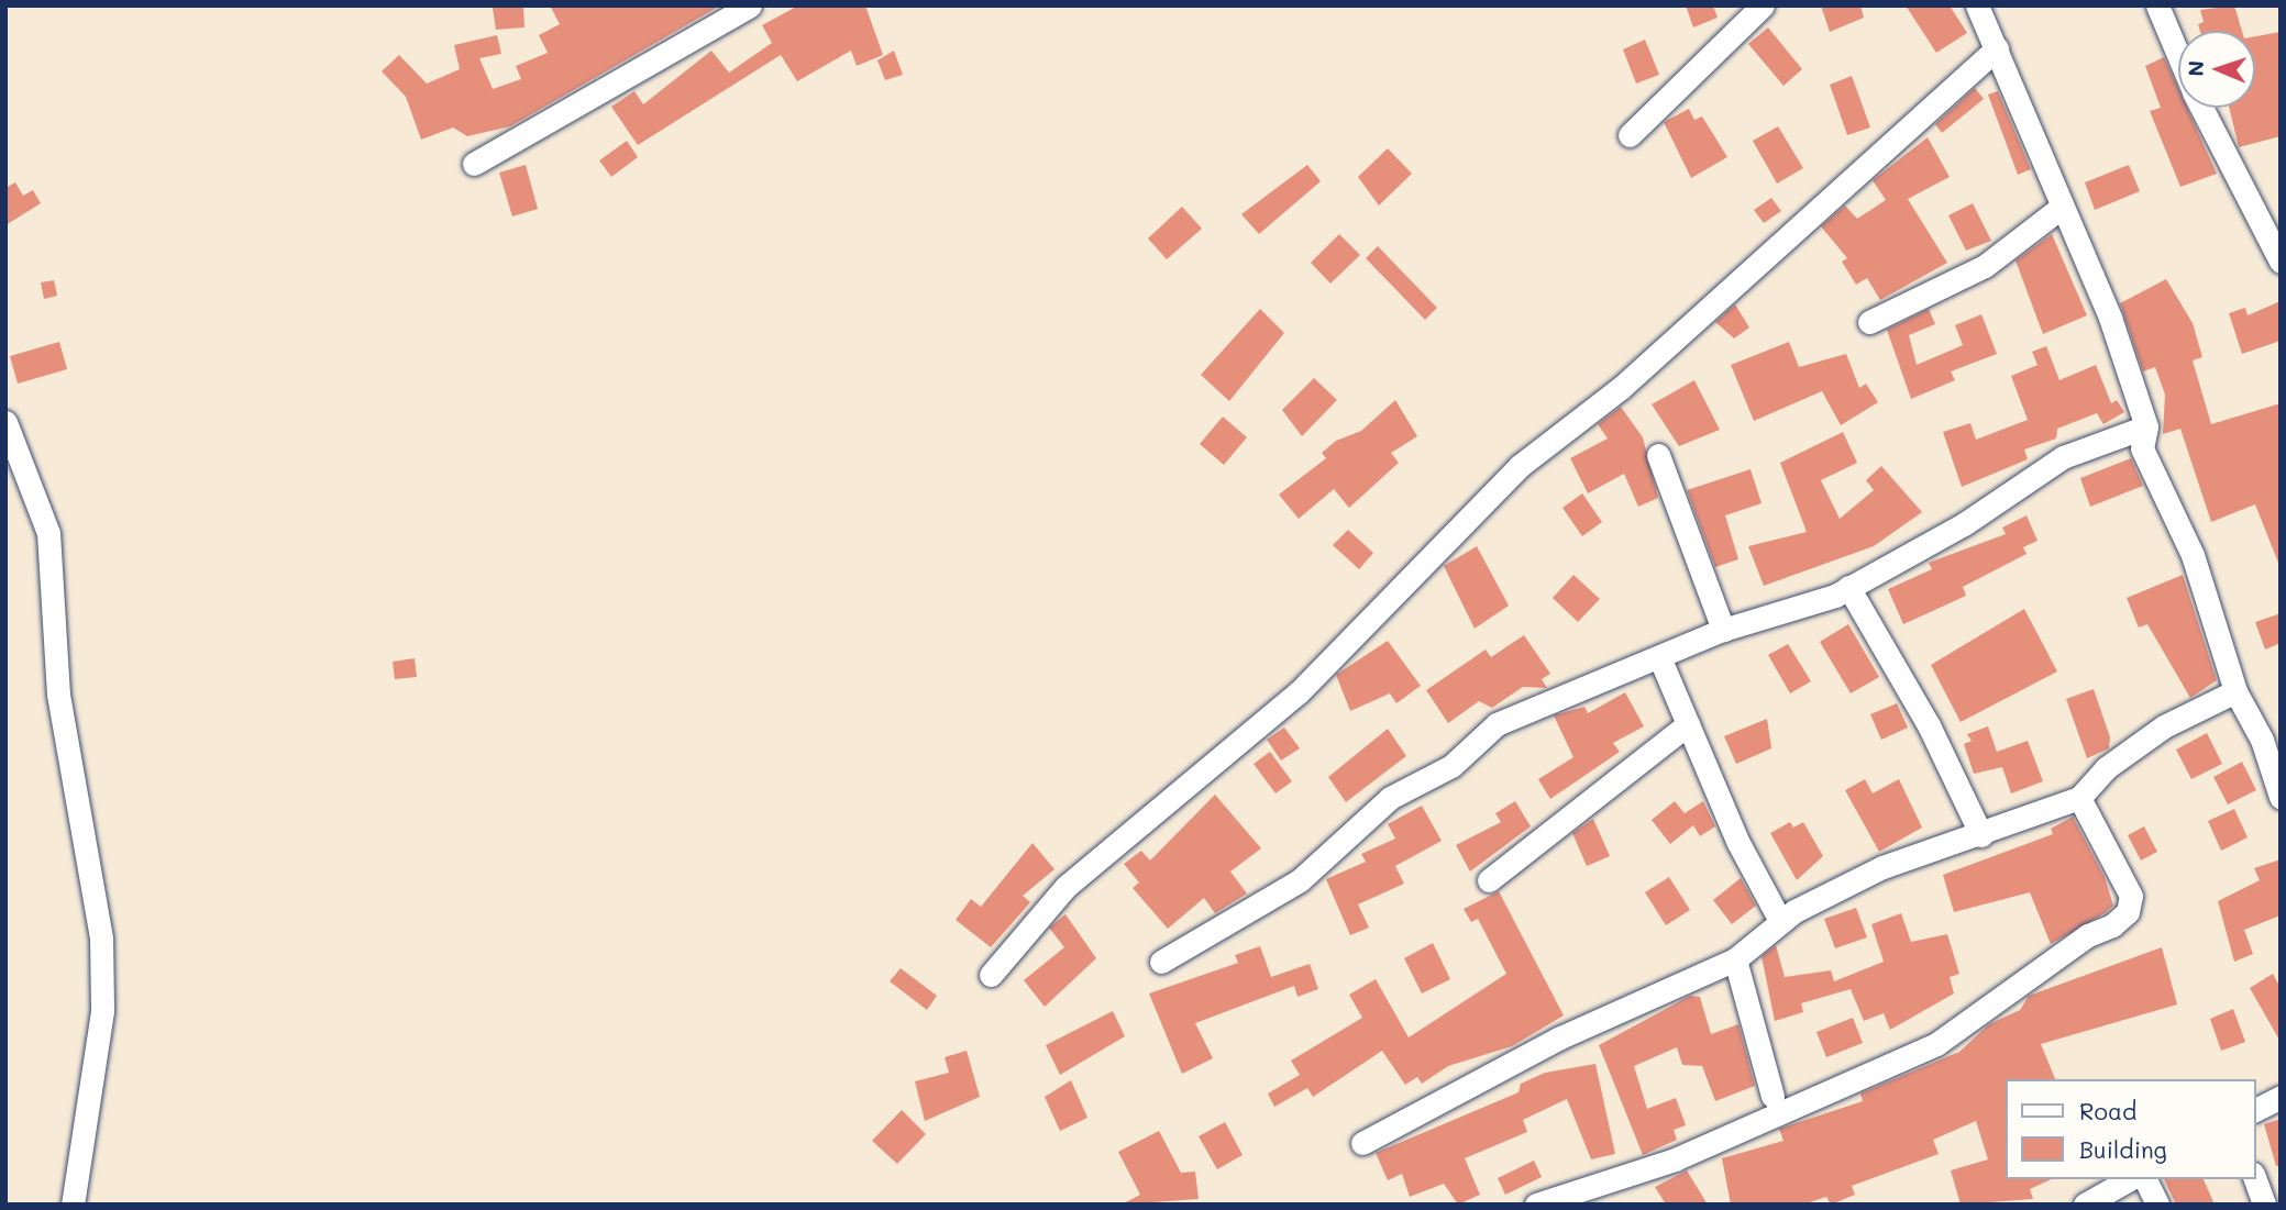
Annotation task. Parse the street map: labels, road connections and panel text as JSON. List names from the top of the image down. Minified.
{"legend":["Road","Building"],"north":"left"}
